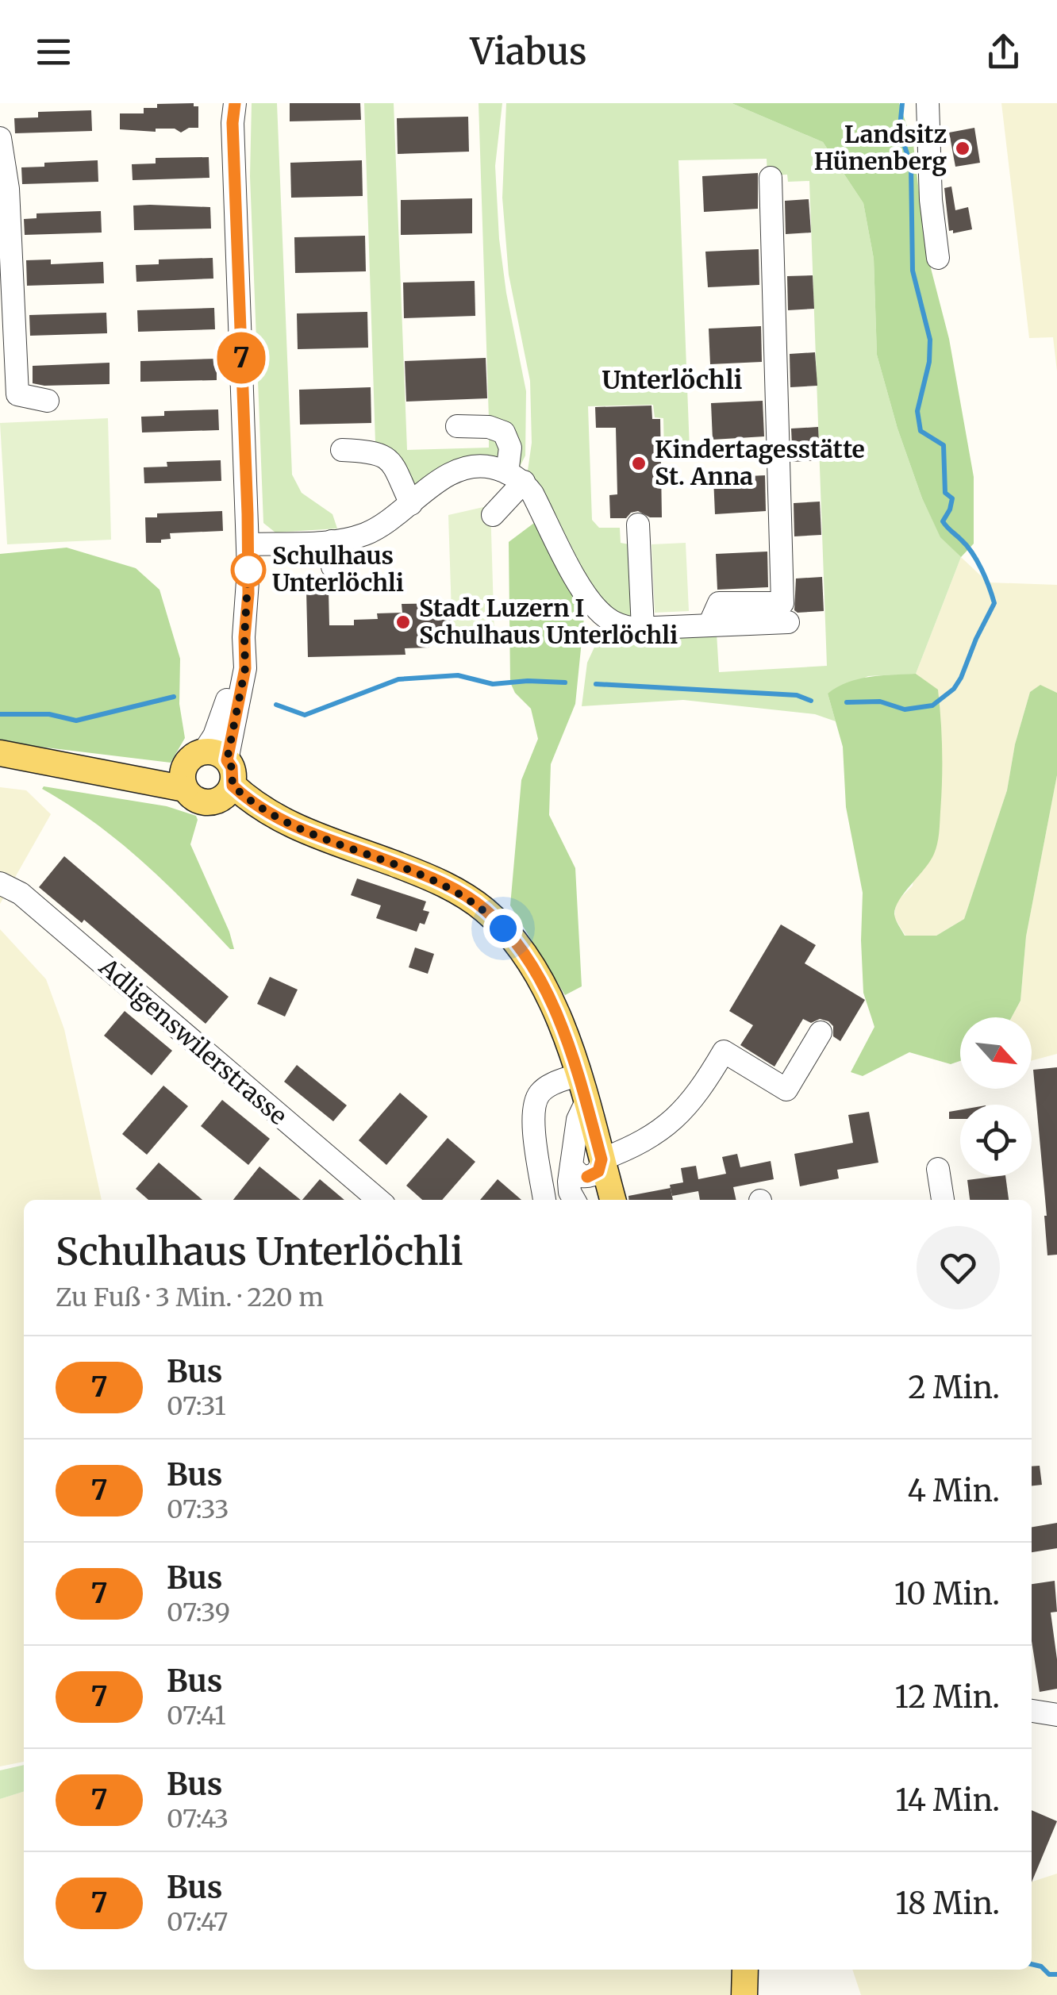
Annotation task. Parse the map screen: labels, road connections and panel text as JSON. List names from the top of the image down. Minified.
{"streets":{"street":["Adligenswilerstrasse"]},"districts":["Unterlöchli"],"places":["Landsitz Hünenberg","Kindertagesstätte St. Anna","Schulhaus Unterlöchli","Stadt Luzern I Schulhaus Unterlöchli"],"lines":["bus line 7"],"north":"bottom right","page":{"header":"Viabus","on_map":"7","heading":["Schulhaus Unterlöchli","Zu Fuß · 3 Min. · 220 m"],"list":[{"mark":"7","name":"Bus","note":"07:31","value":"2 Min."},{"mark":"7","name":"Bus","note":"07:33","value":"4 Min."},{"mark":"7","name":"Bus","note":"07:39","value":"10 Min."},{"mark":"7","name":"Bus","note":"07:41","value":"12 Min."},{"mark":"7","name":"Bus","note":"07:43","value":"14 Min."},{"mark":"7","name":"Bus","note":"07:47","value":"18 Min."}]}}
